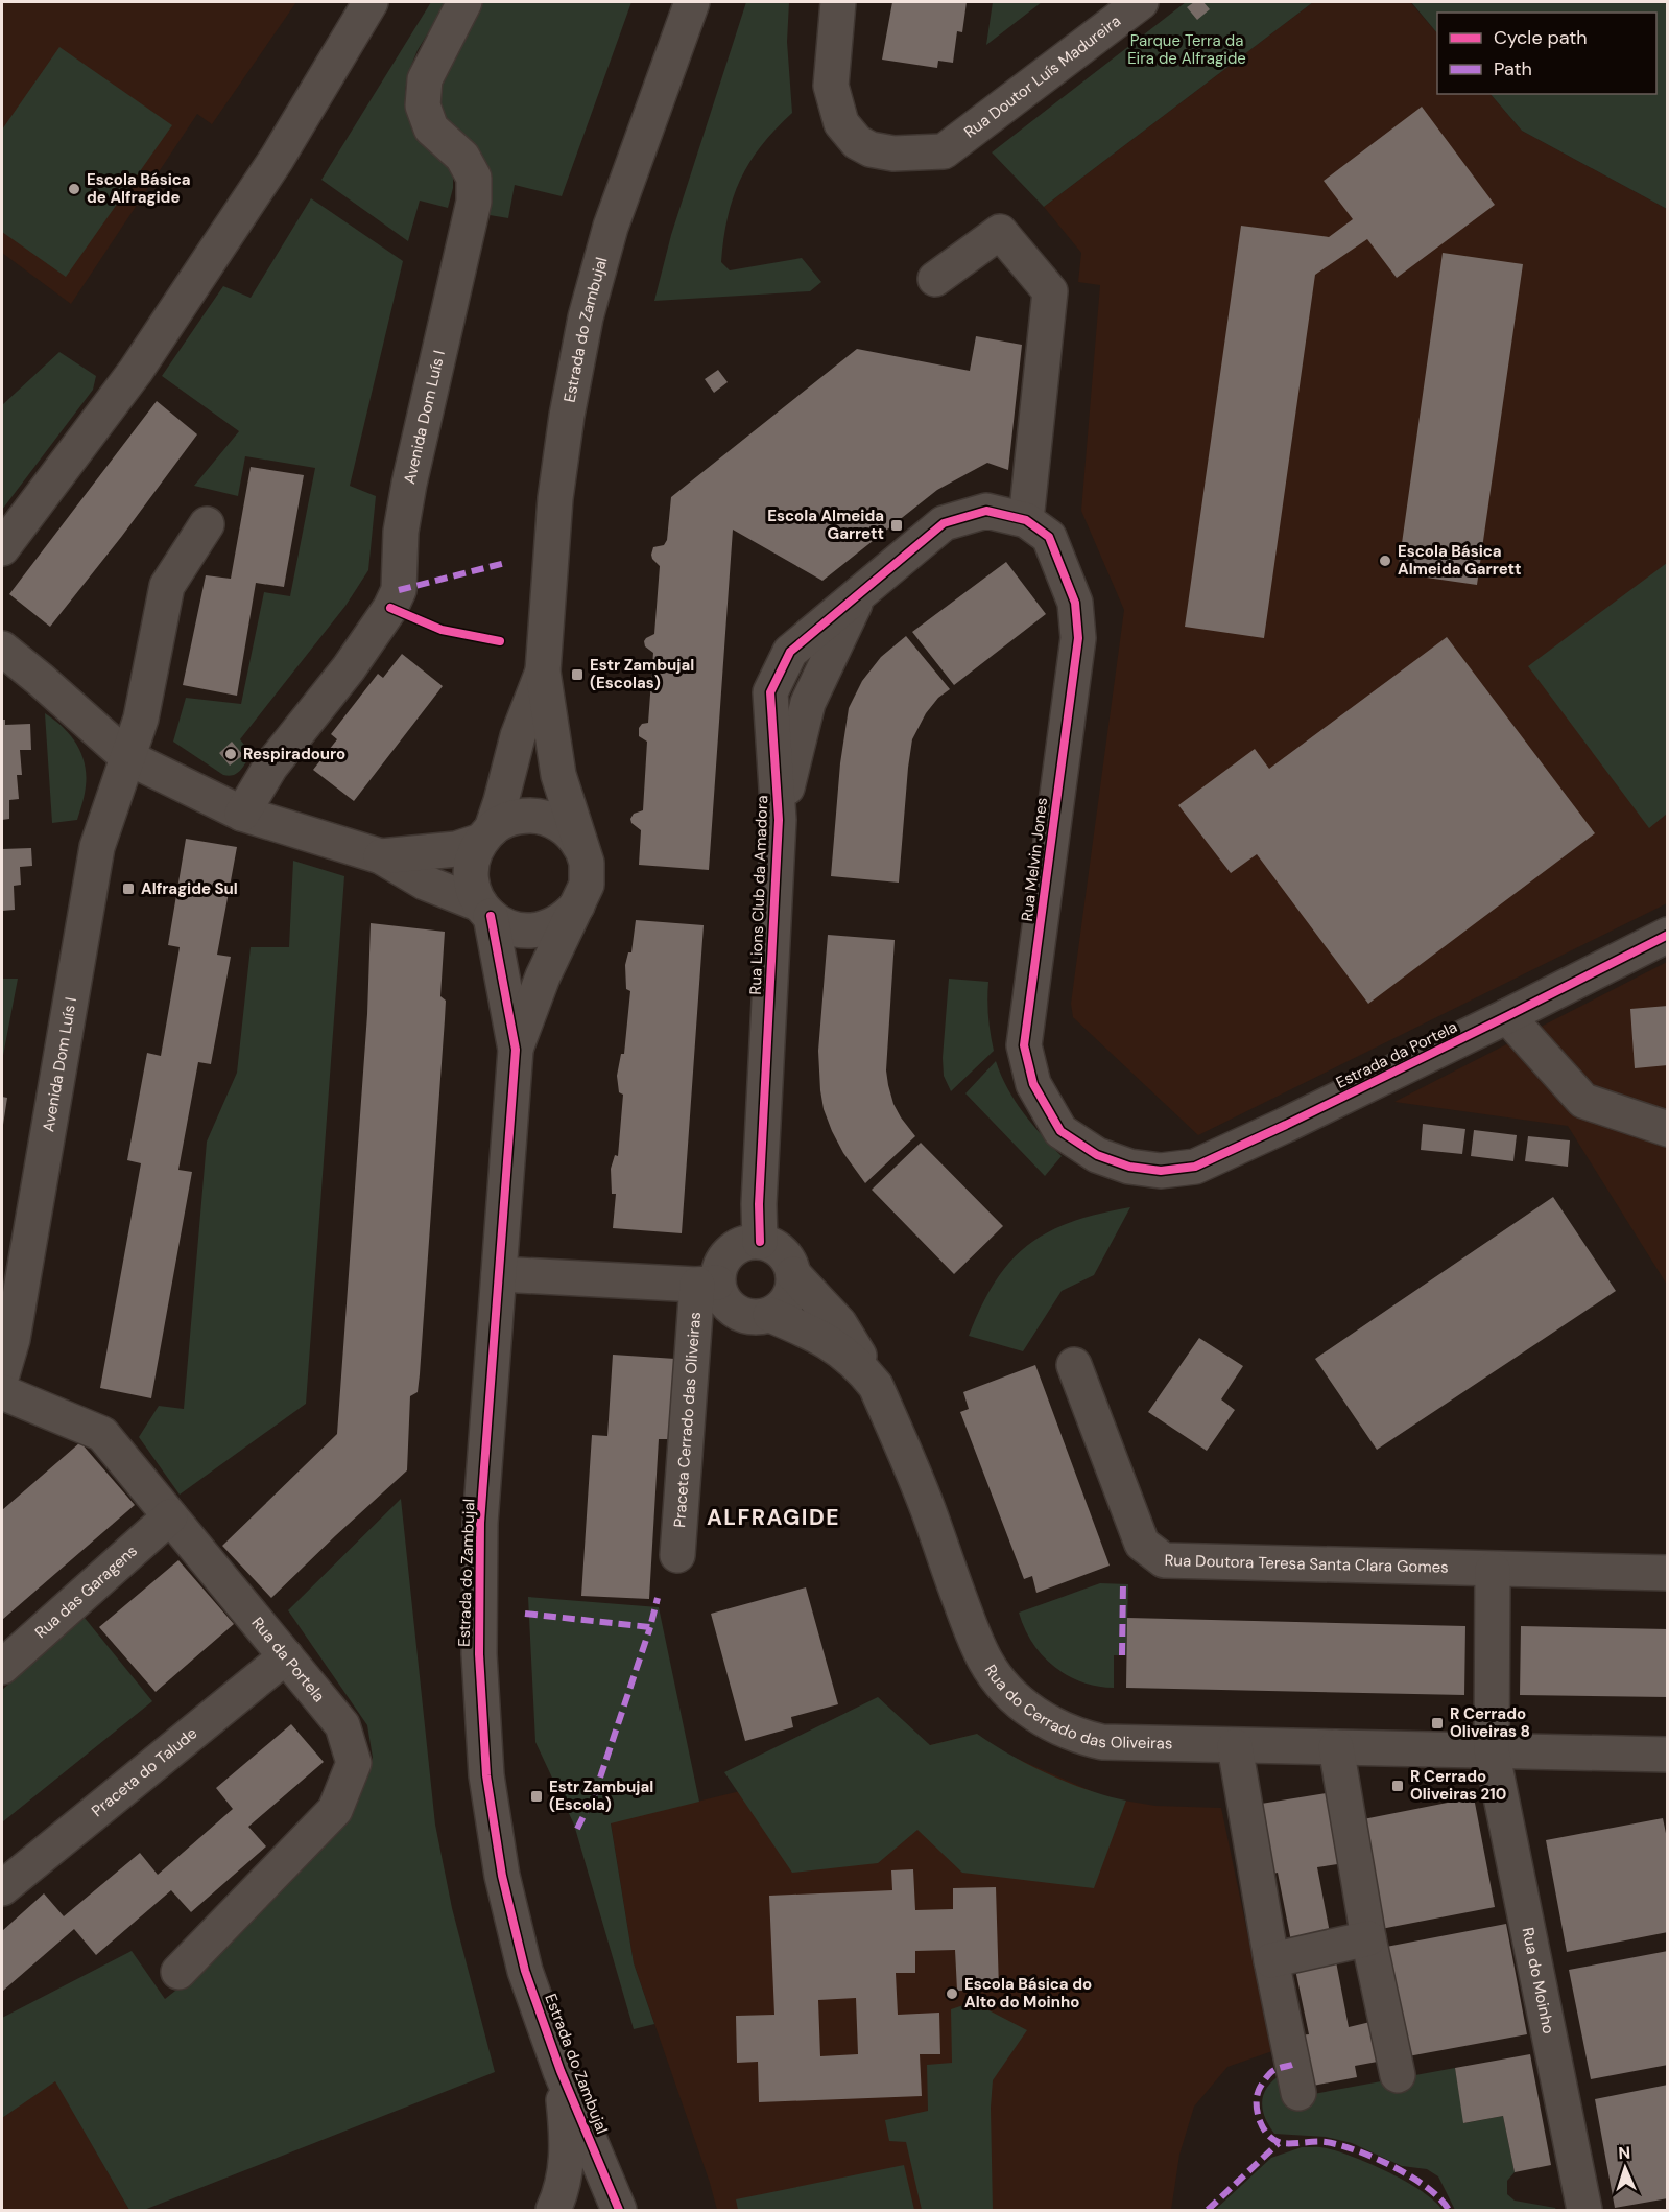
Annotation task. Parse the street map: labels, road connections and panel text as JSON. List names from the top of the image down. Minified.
{"streets":{"street":["Rua Doutor Luís Madureira","Estrada do Zambujal","Avenida Dom Luís I","Rua Melvin Jones","Rua Lions Club da Amadora","Estrada da Portela","Praceta Cerrado das Oliveiras","Rua Doutora Teresa Santa Clara Gomes","Rua das Garagens","Rua da Portela","Rua do Cerrado das Oliveiras","Praceta do Talude","Rua do Moinho"]},"crossings":[["Rua Melvin Jones","Rua Lions Club da Amadora"],["Rua Melvin Jones","Estrada da Portela"],["Rua Lions Club da Amadora","Praceta Cerrado das Oliveiras"],["Rua Lions Club da Amadora","Rua do Cerrado das Oliveiras"],["Praceta Cerrado das Oliveiras","Rua do Cerrado das Oliveiras"],["Rua das Garagens","Rua da Portela"],["Rua da Portela","Praceta do Talude"],["Rua do Cerrado das Oliveiras","Rua do Moinho"]],"districts":["ALFRAGIDE"],"parks":["Parque Terra da Eira de Alfragide"],"places":{"other":["Escola Básica de Alfragide","Escola Básica Almeida Garrett","Respiradouro","Escola Básica do Alto do Moinho"],"transit":["Escola Almeida Garrett","Estr Zambujal (Escolas)","Alfragide Sul","R Cerrado Oliveiras 8","R Cerrado Oliveiras 210","Estr Zambujal (Escola)"]},"legend":["Cycle path","Path"],"north":"top"}
